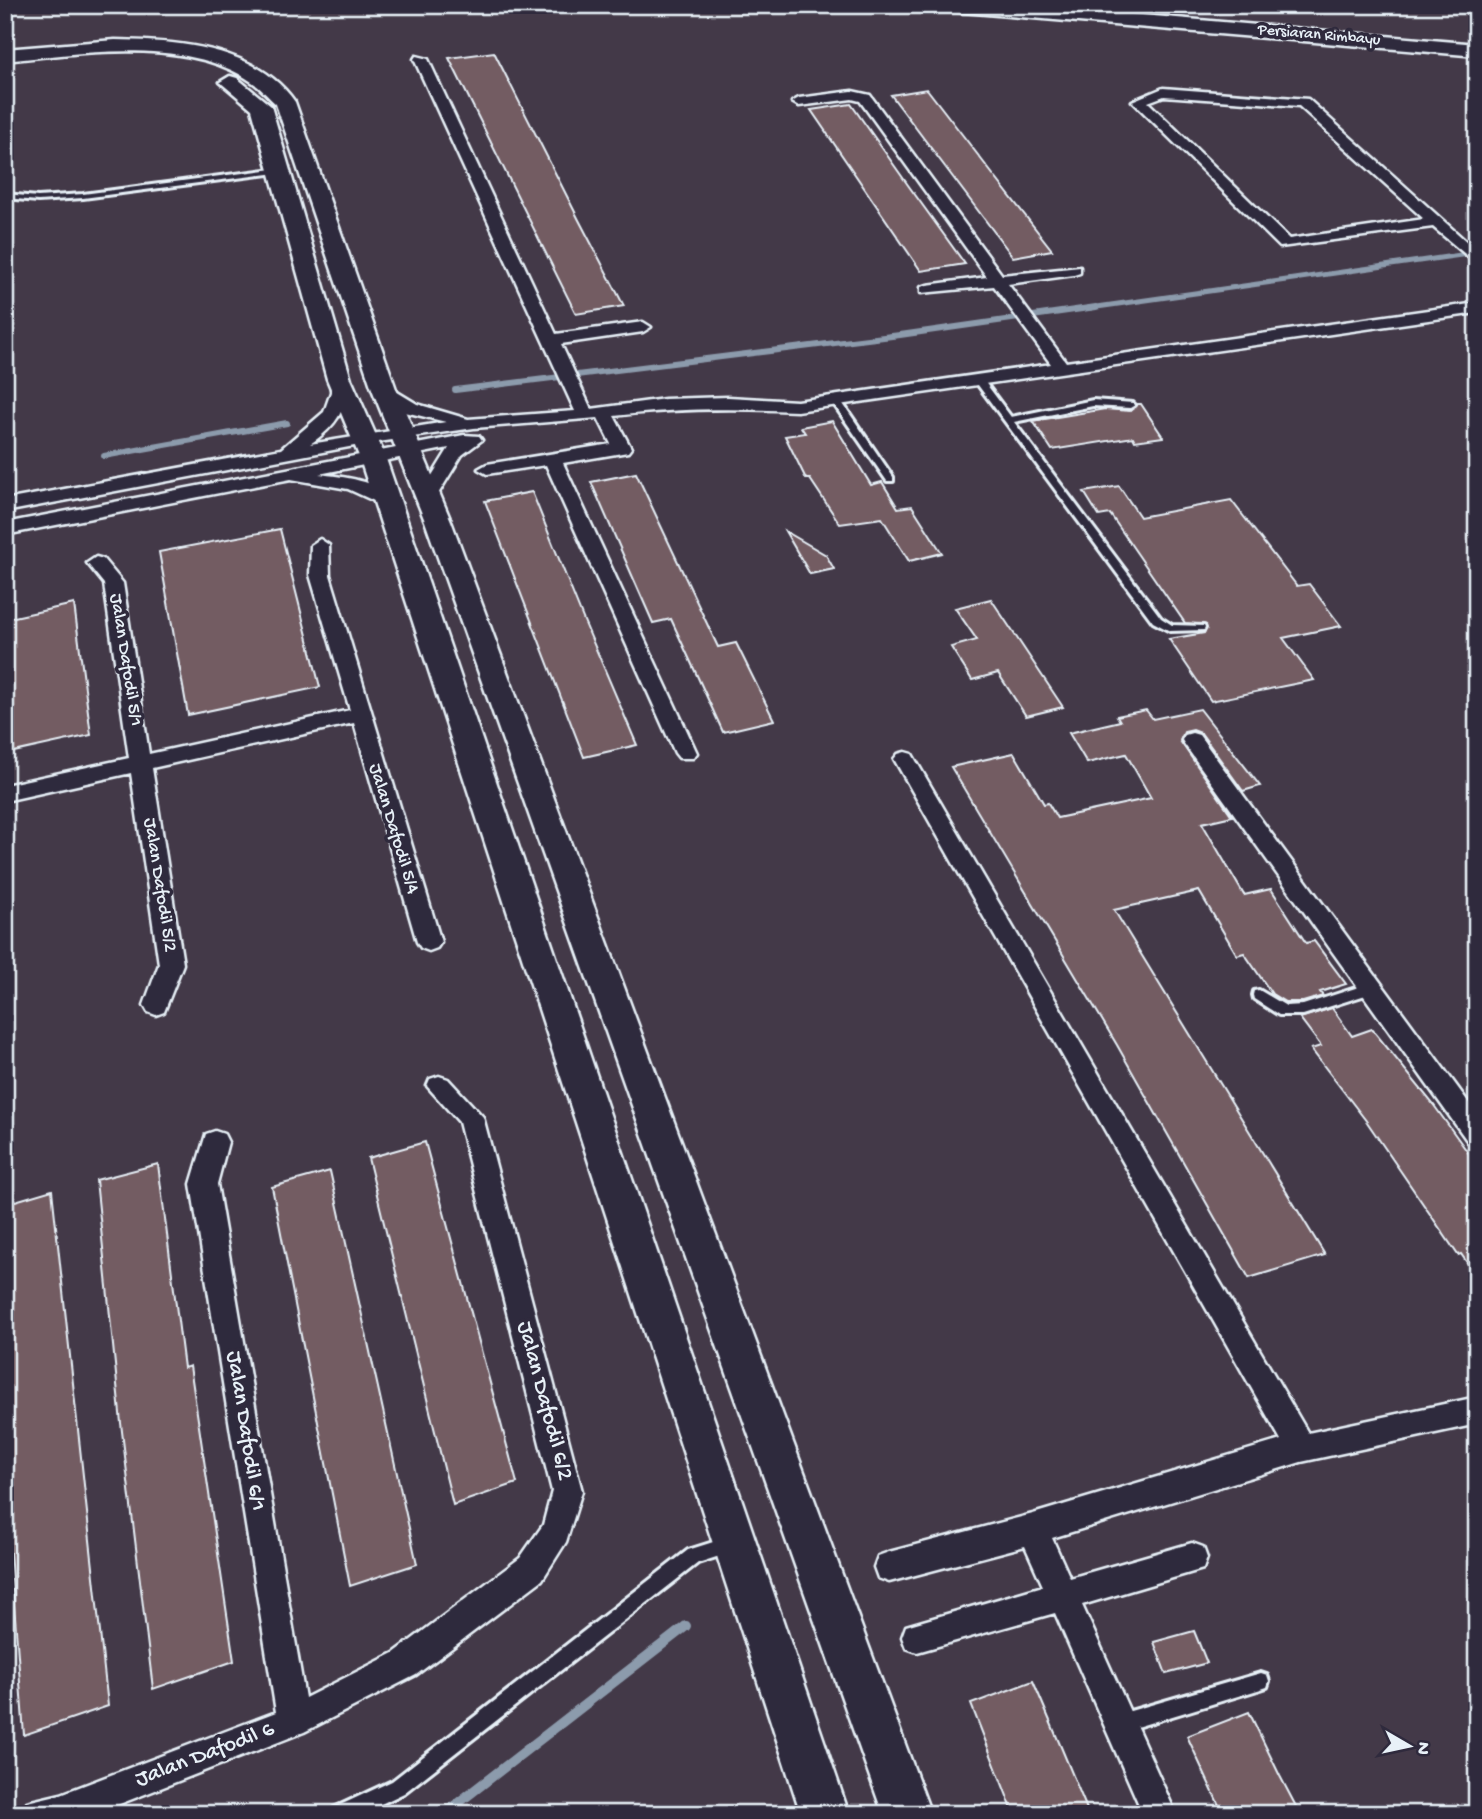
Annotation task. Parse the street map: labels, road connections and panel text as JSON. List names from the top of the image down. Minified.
{"streets":{"main road":["Persiaran Rimbayu"],"street":["Jalan Dafodil 5/1","Jalan Dafodil 5/4","Jalan Dafodil 5/2","Jalan Dafodil 6/2","Jalan Dafodil 6/1","Jalan Dafodil 6"]},"crossings":[["Jalan Dafodil 5/1","Jalan Dafodil 5/2"],["Jalan Dafodil 6/2","Jalan Dafodil 6/1"],["Jalan Dafodil 6/2","Jalan Dafodil 6"],["Jalan Dafodil 6/1","Jalan Dafodil 6"]],"north":"right"}
